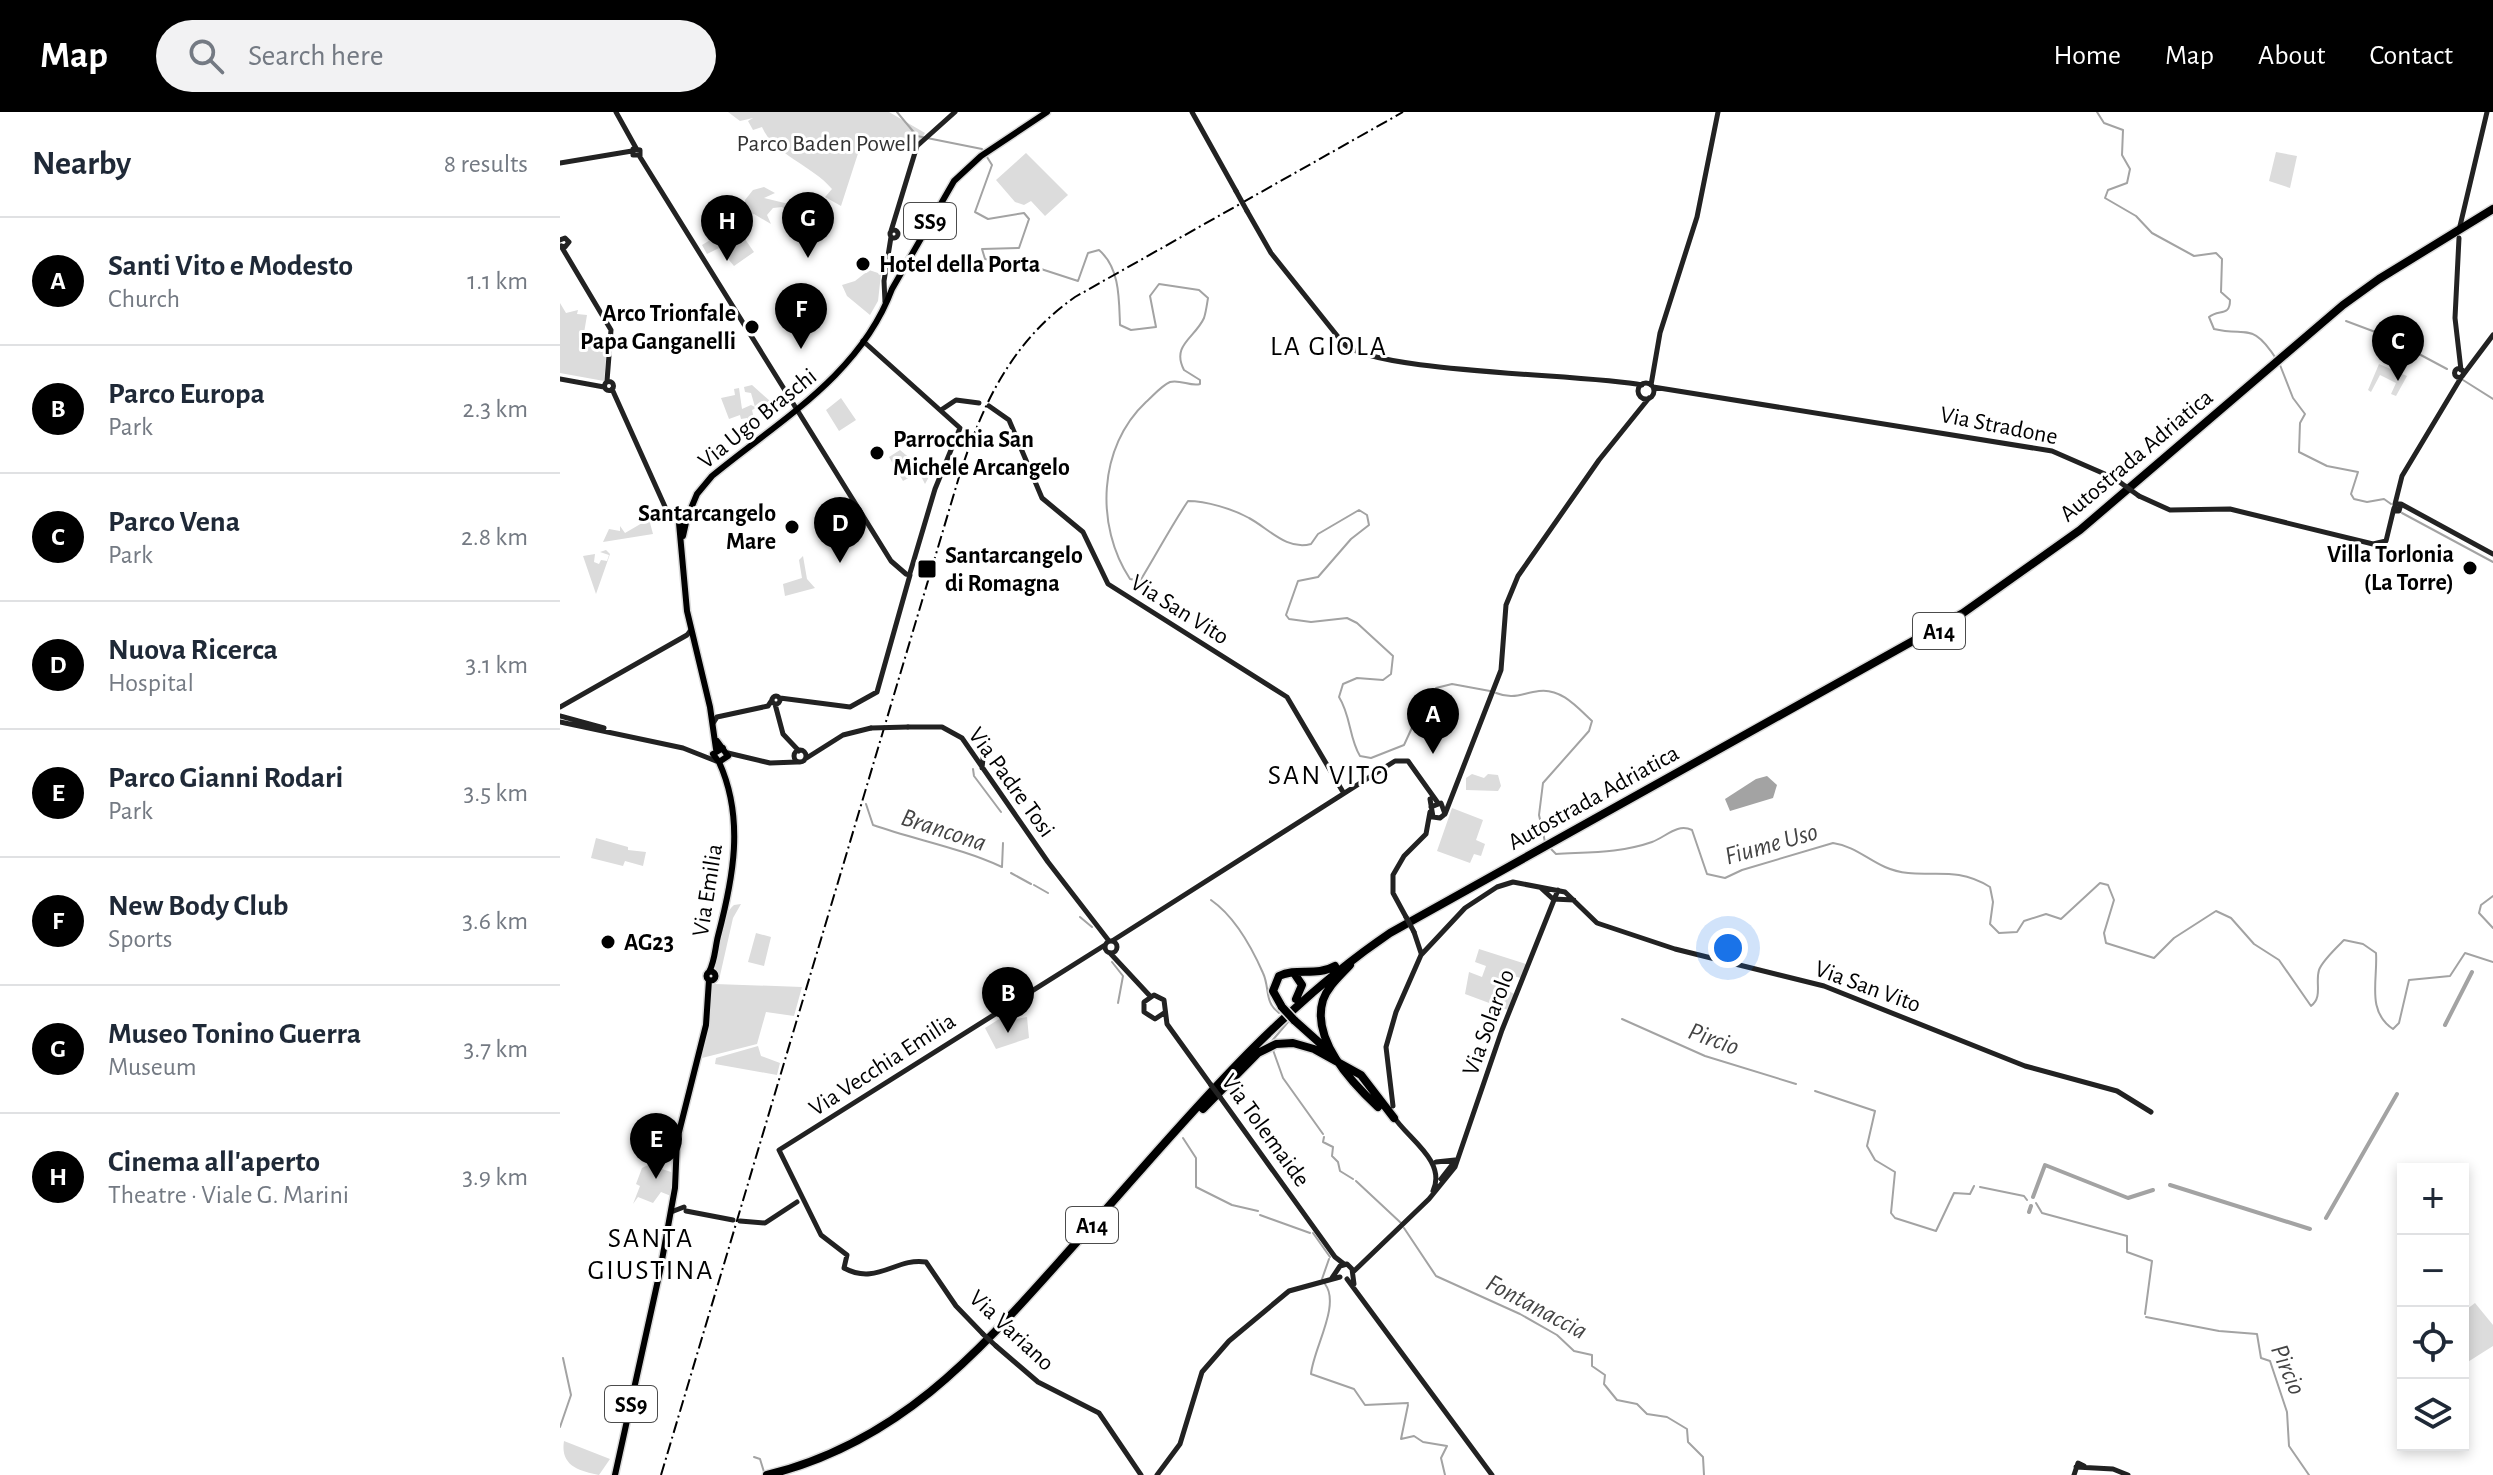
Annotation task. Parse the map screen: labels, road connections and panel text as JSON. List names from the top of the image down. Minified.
{"streets":{"highway":["Autostrada Adriatica","A14"],"main road":["SS9","Via Ugo Braschi","Via Emilia"],"street":["Via Stradone","Via San Vito","Via Padre Tosi","Via Solarolo","Via Vecchia Emilia","Via Tolemaide","Via Variano"]},"crossings":[["SS9","Via Ugo Braschi"],["Via Ugo Braschi","Via Emilia"],["Autostrada Adriatica","Via Tolemaide"],["Via San Vito","Via Solarolo"],["Via Padre Tosi","Via Emilia"],["Via Padre Tosi","Via Tolemaide"],["Via Vecchia Emilia","Via Tolemaide"],["Via Vecchia Emilia","Via Variano"]],"districts":["LA GIOLA","SAN VITO","SANTA GIUSTINA"],"water":["Brancona","Fiume Uso","Pircio","Fontanaccia"],"parks":["Parco Baden Powell"],"places":{"other":["Hotel della Porta","Arco Trionfale Papa Ganganelli","Parrocchia San Michele Arcangelo","Santarcangelo Mare","Villa Torlonia (La Torre)","AG23"],"transit":["Santarcangelo di Romagna"]},"page":{"header":"Map","search":"Search here","nav":["Home","Map","About","Contact"],"heading":["Nearby","8 results"],"pins":["G","H","F","C","D","A","B","E"],"list":[{"mark":"A","name":"Santi Vito e Modesto","note":"Church","value":"1.1 km"},{"mark":"B","name":"Parco Europa","note":"Park","value":"2.3 km"},{"mark":"C","name":"Parco Vena","note":"Park","value":"2.8 km"},{"mark":"D","name":"Nuova Ricerca","note":"Hospital","value":"3.1 km"},{"mark":"E","name":"Parco Gianni Rodari","note":"Park","value":"3.5 km"},{"mark":"F","name":"New Body Club","note":"Sports","value":"3.6 km"},{"mark":"G","name":"Museo Tonino Guerra","note":"Museum","value":"3.7 km"},{"mark":"H","name":"Cinema all'aperto","note":"Theatre · Viale G. Marini","value":"3.9 km"}],"map_buttons":["+","−"]}}
